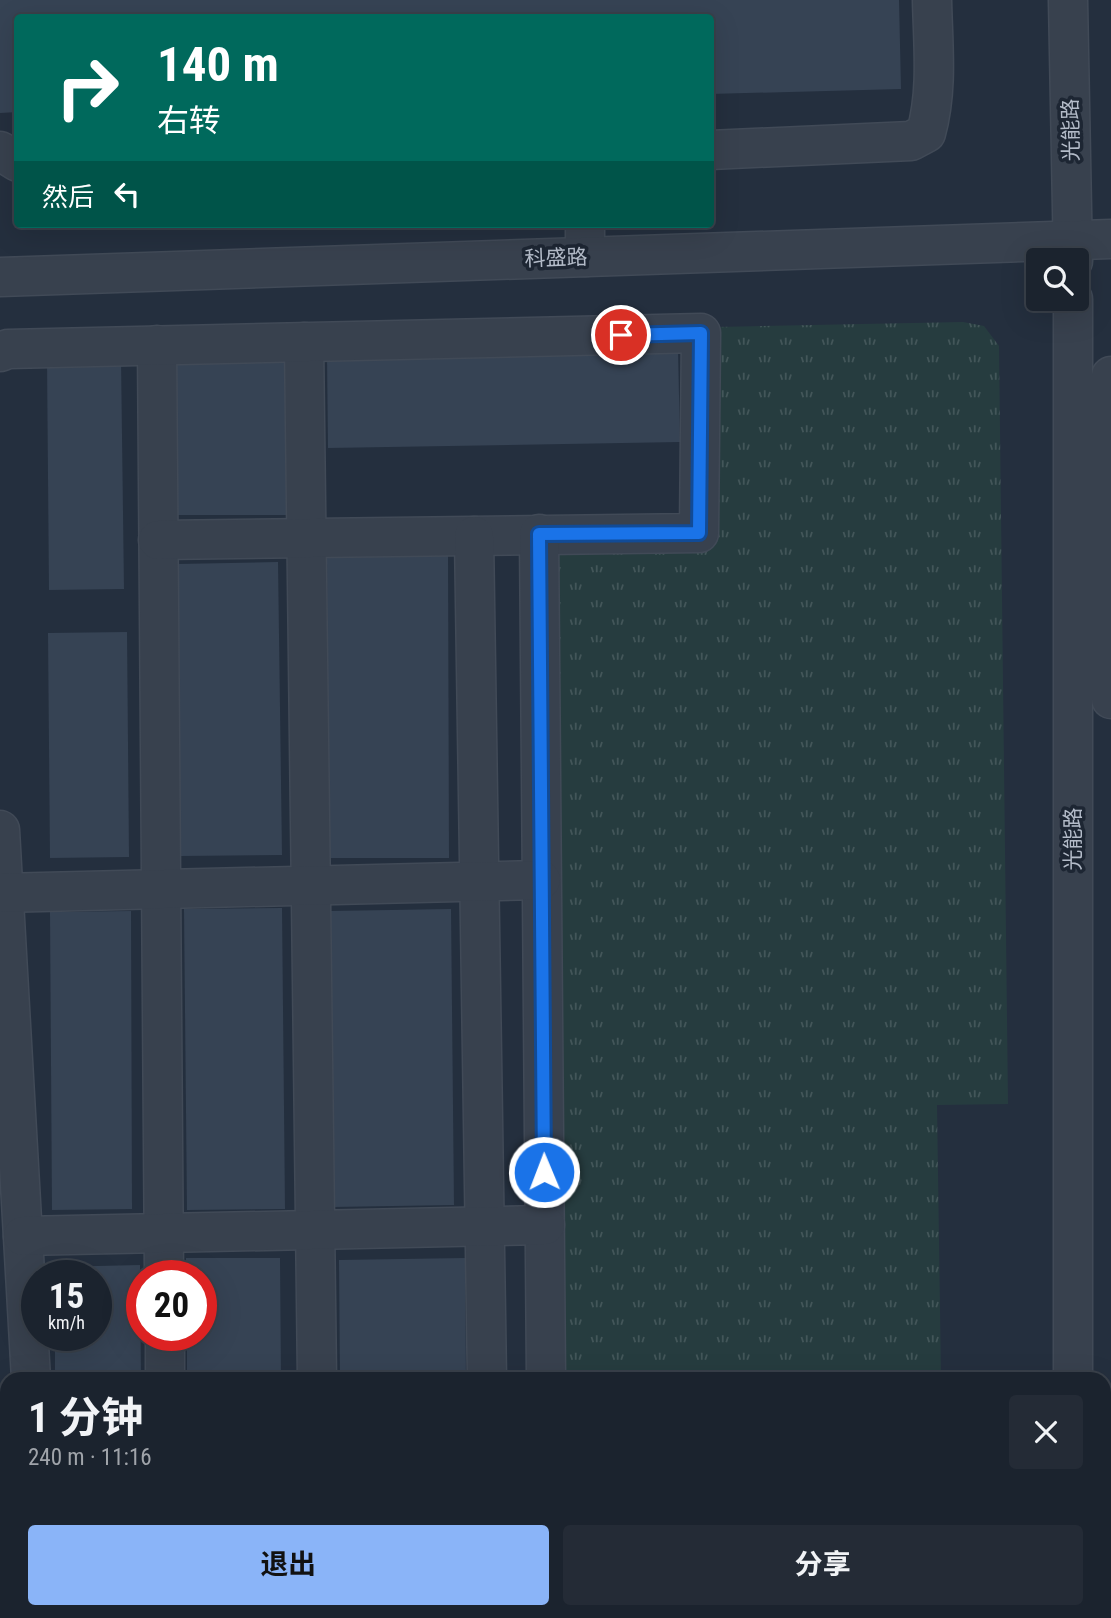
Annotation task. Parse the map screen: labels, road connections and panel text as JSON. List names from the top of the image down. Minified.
{"streets":{"street":["光能路","科盛路"]},"page":{"turn":["140 m","右转"],"then":"然后","speed":"15 km/h","limit":"20","heading":["1 分钟","240 m · 11:16"],"buttons":["退出","分享"]}}
